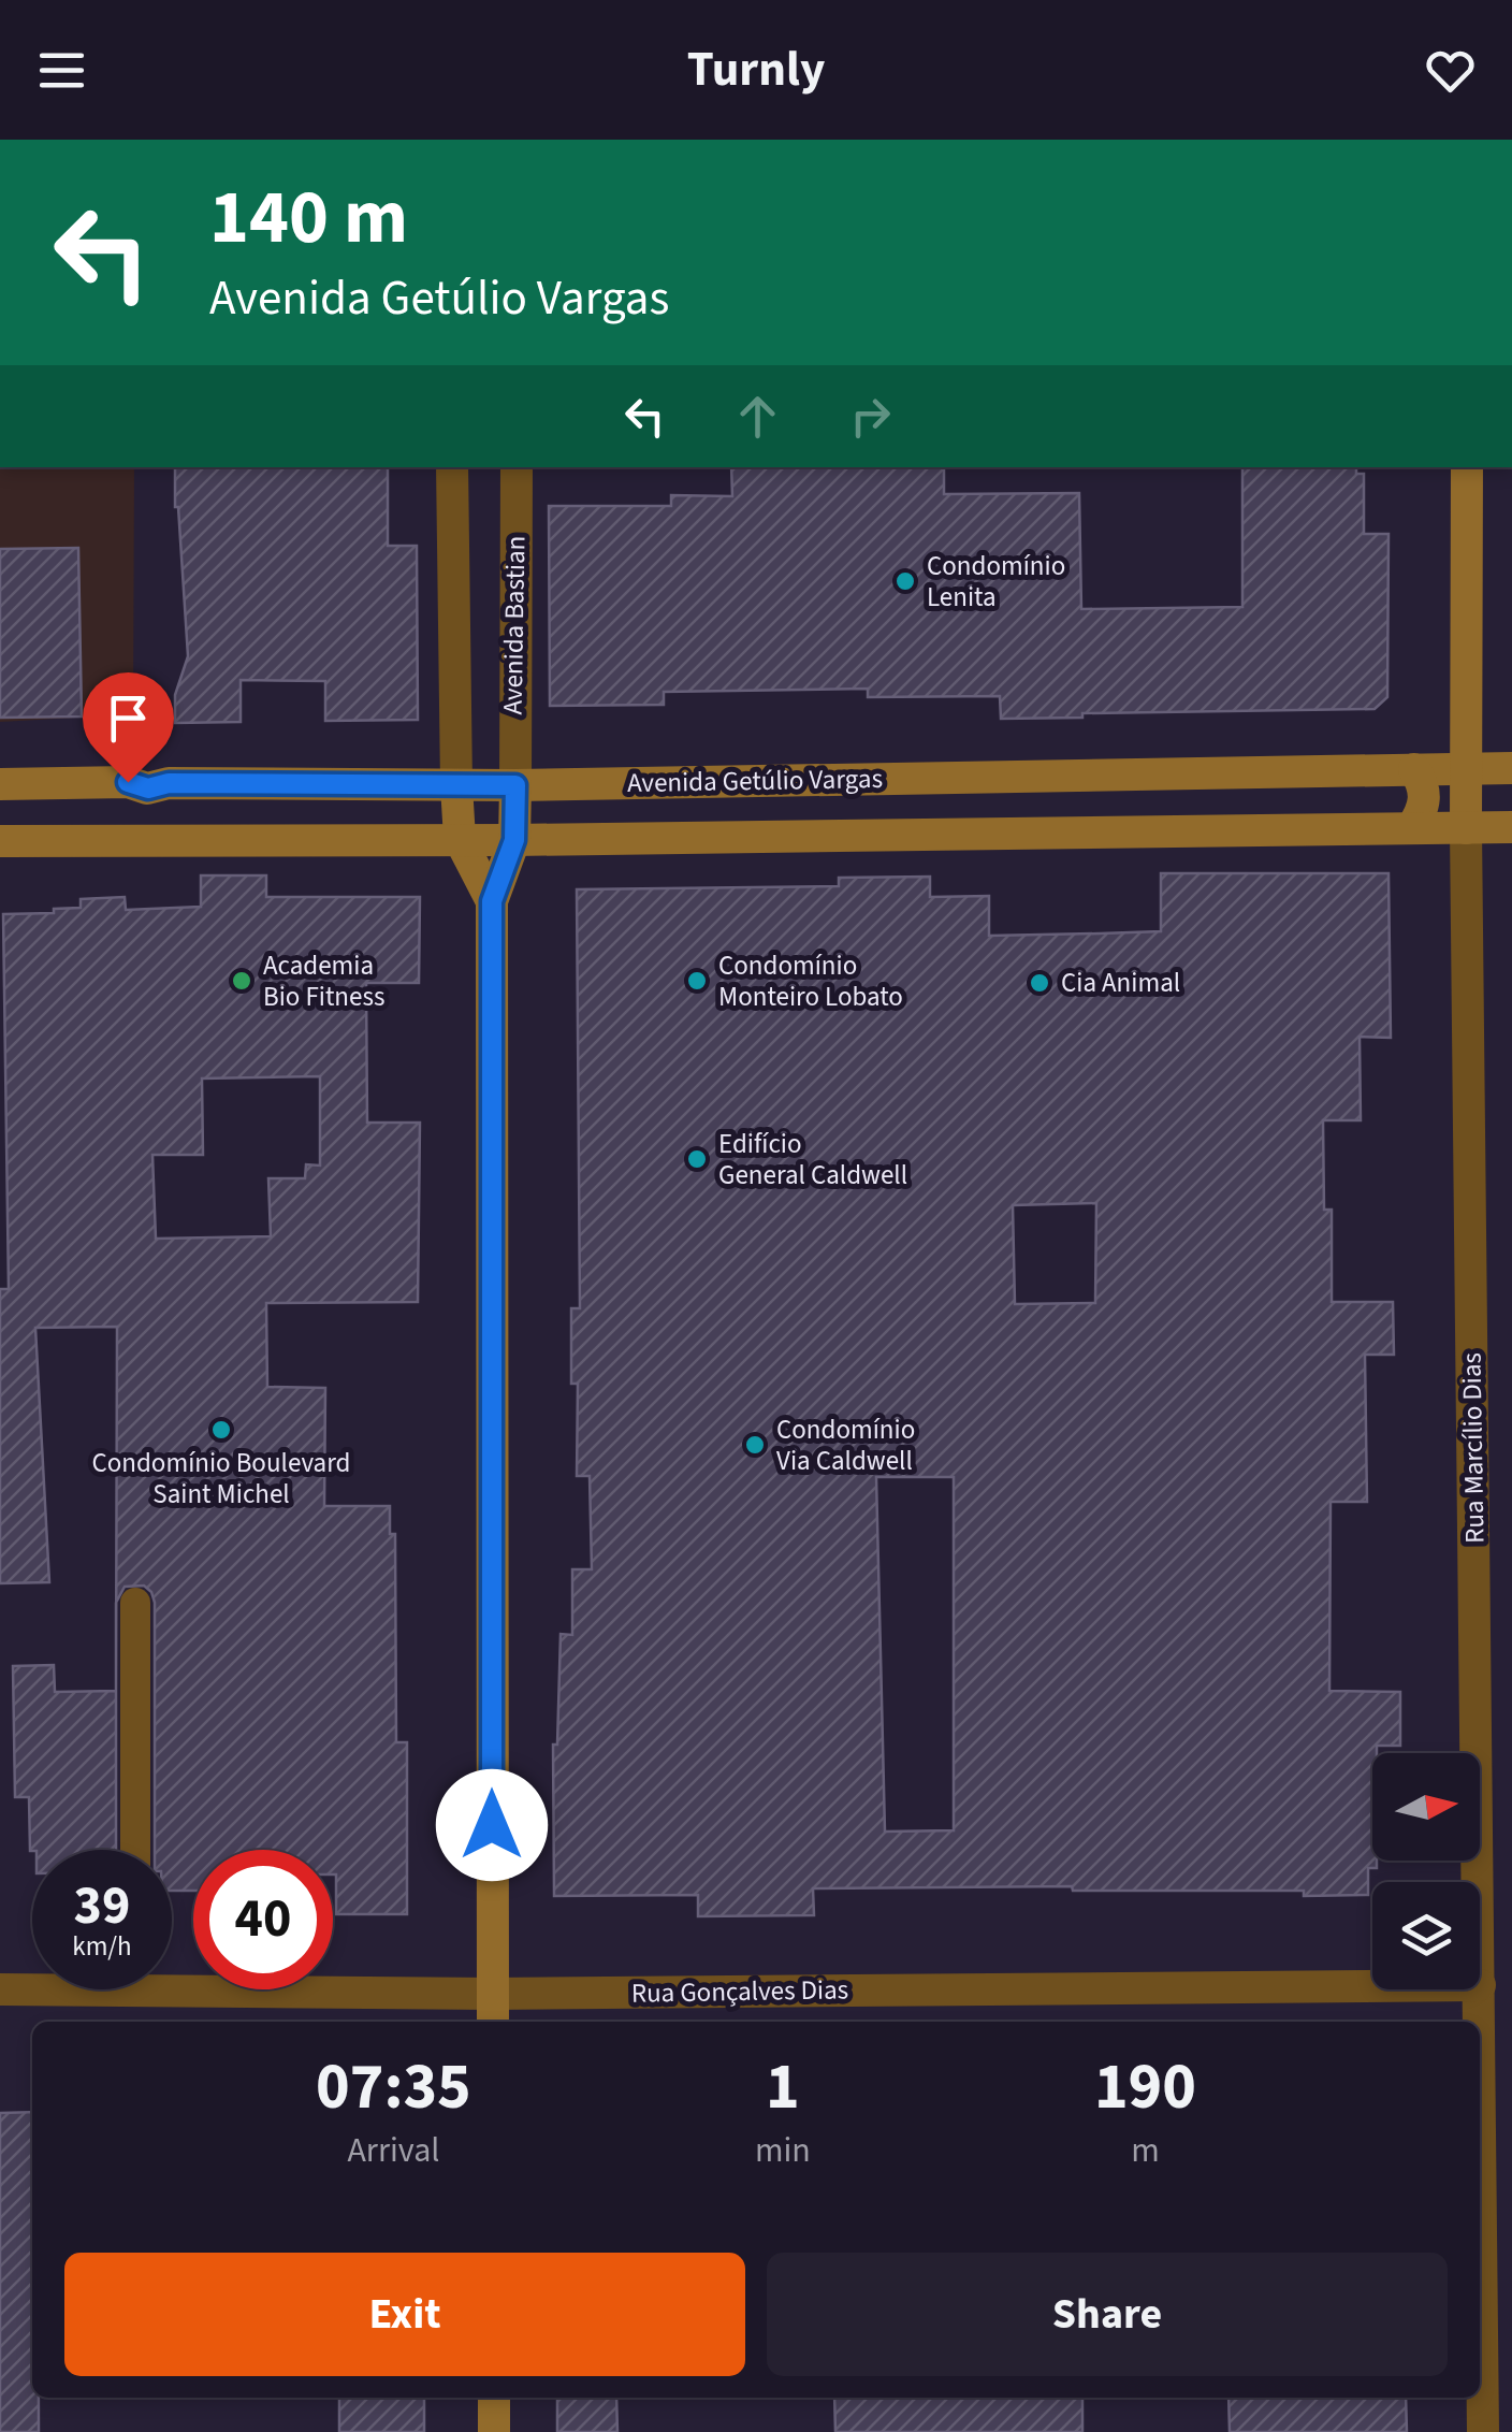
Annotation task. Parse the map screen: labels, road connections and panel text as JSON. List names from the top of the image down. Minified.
{"streets":{"main road":["Avenida Getúlio Vargas","Rua Marcílio Dias"],"street":["Avenida Bastian","Rua Gonçalves Dias"]},"crossings":[["Avenida Bastian","Avenida Getúlio Vargas"],["Avenida Getúlio Vargas","Rua Marcílio Dias"]],"places":["Condomínio Lenita","Academia Bio Fitness","Condomínio Monteiro Lobato","Cia Animal","Edifício General Caldwell","Condomínio Boulevard Saint Michel","Condomínio Via Caldwell"],"north":"right","page":{"header":"Turnly","turn":["140 m","Avenida Getúlio Vargas"],"speed":"39 km/h","limit":"40","eta":["07:35","Arrival","1","min","190","m"],"buttons":["Exit","Share"]}}
